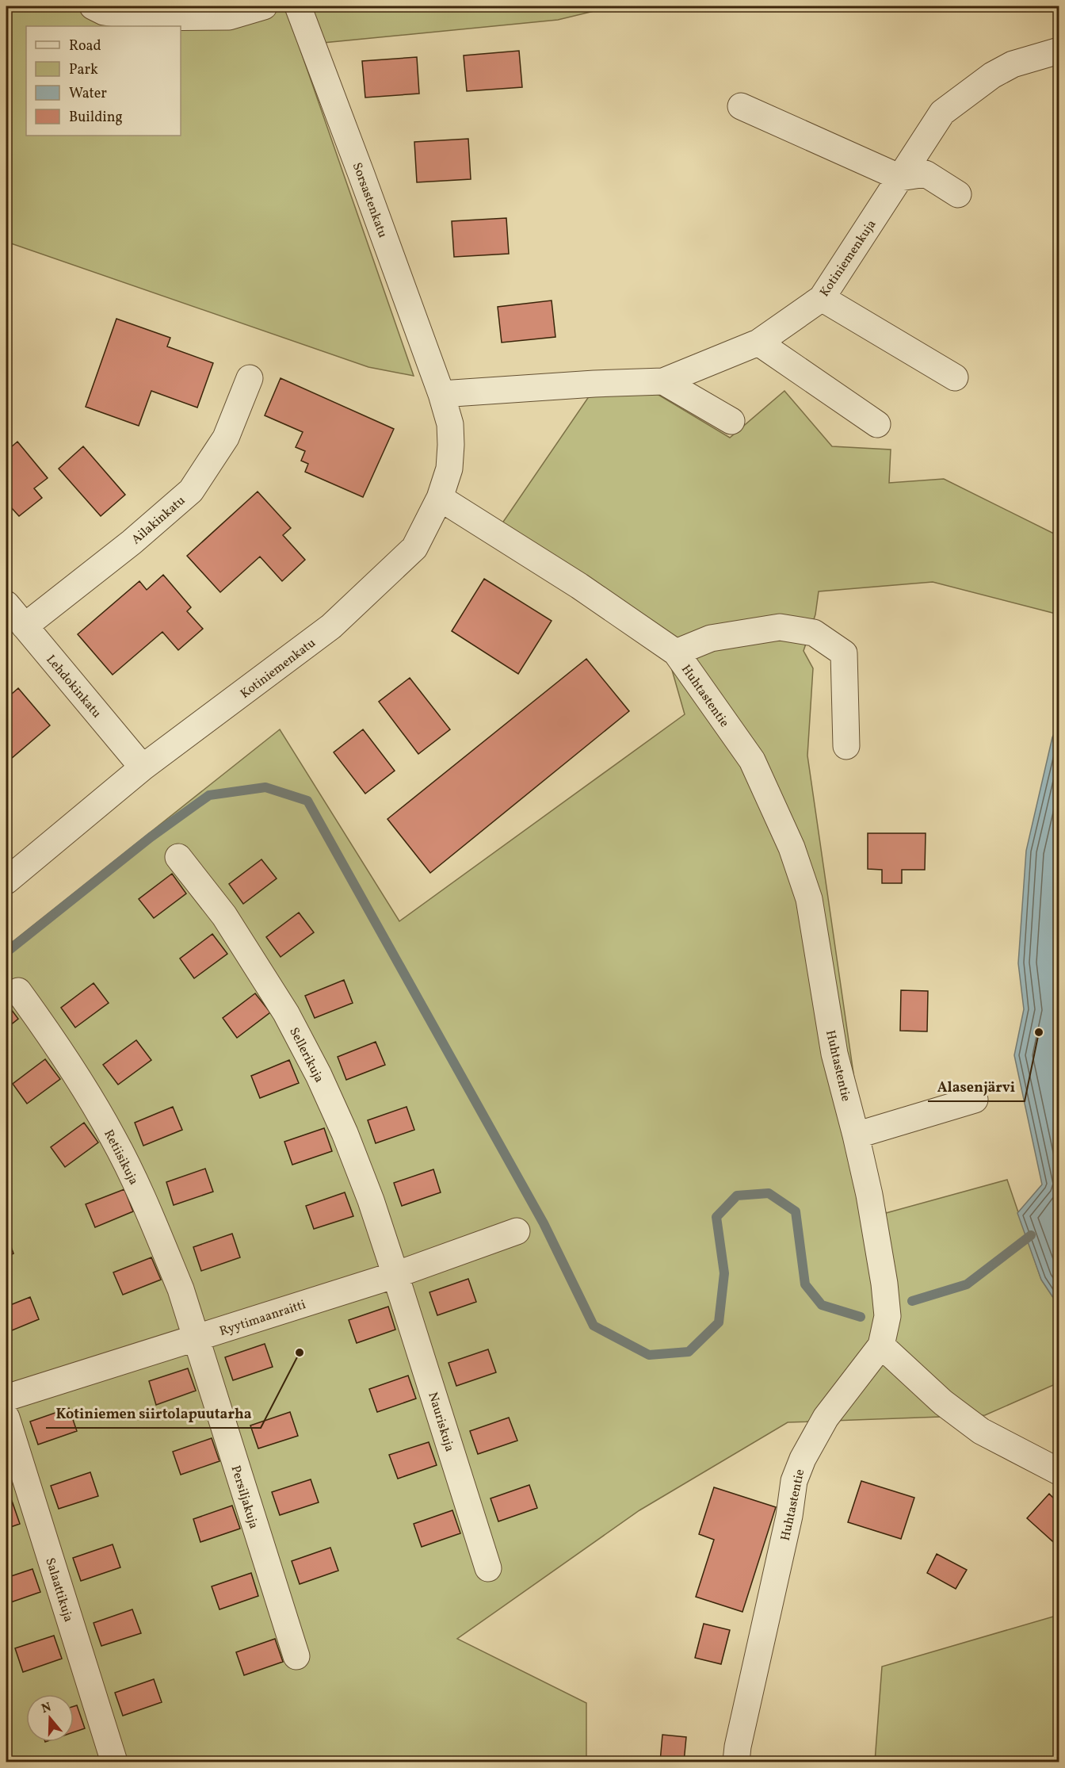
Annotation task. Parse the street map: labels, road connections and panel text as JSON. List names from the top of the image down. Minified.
{"streets":{"street":["Sorsastenkatu","Kotiniemenkuja","Ailakinkatu","Kotiniemenkatu","Lehdokinkatu","Huhtastentie","Sellerikuja","Retiisikuja","Ryytimaanraitti","Nauriskuja","Persiljakuja","Salaattikuja"]},"crossings":[["Sorsastenkatu","Kotiniemenkuja"],["Sorsastenkatu","Kotiniemenkatu"],["Kotiniemenkuja","Kotiniemenkatu"],["Ailakinkatu","Lehdokinkatu"],["Kotiniemenkatu","Lehdokinkatu"],["Kotiniemenkatu","Huhtastentie"],["Sellerikuja","Ryytimaanraitti"],["Sellerikuja","Nauriskuja"],["Retiisikuja","Ryytimaanraitti"],["Retiisikuja","Persiljakuja"],["Ryytimaanraitti","Nauriskuja"],["Ryytimaanraitti","Persiljakuja"]],"places":["Alasenjärvi","Kotiniemen siirtolapuutarha"],"legend":["Road","Park","Water","Building"],"north":"top"}
